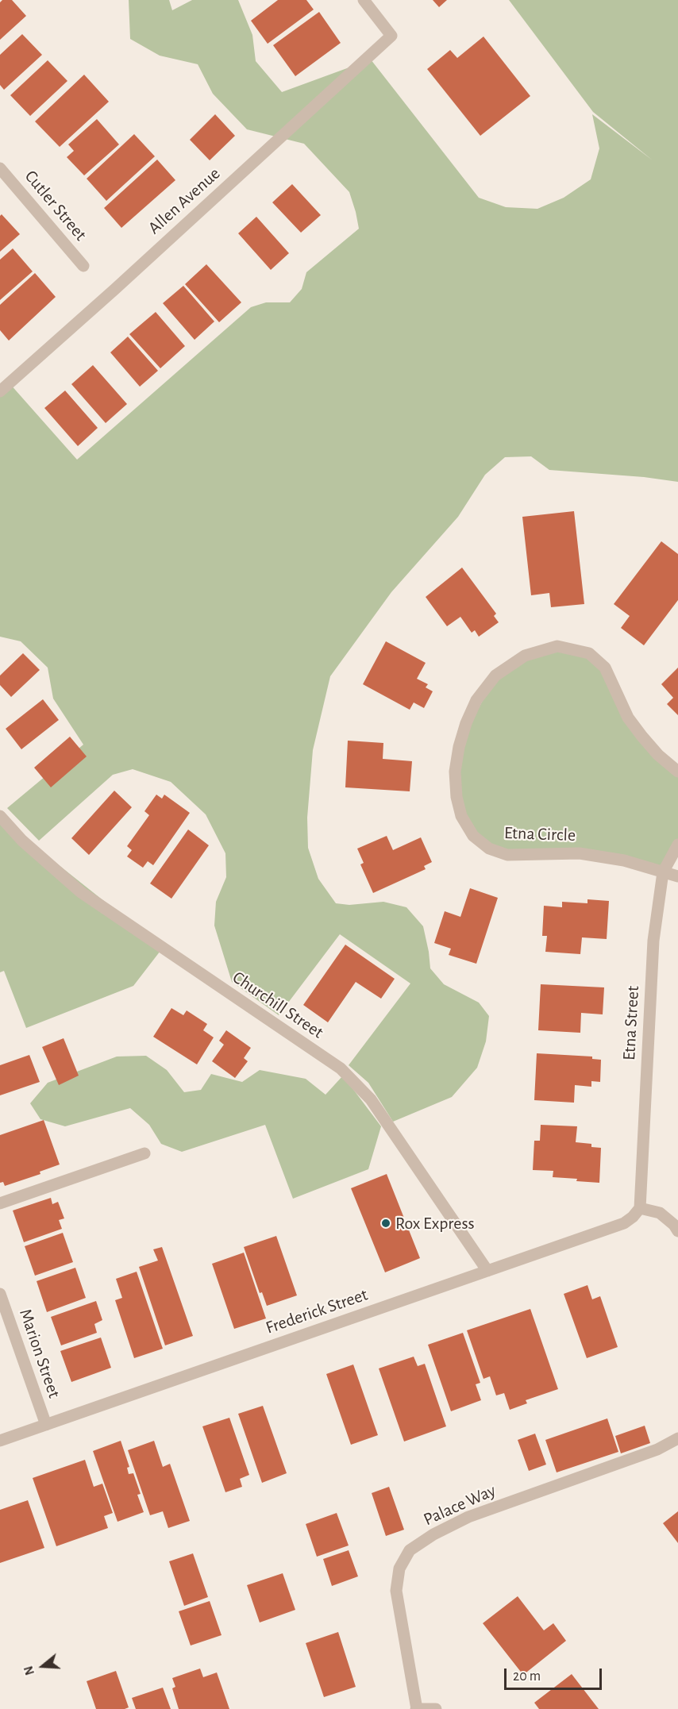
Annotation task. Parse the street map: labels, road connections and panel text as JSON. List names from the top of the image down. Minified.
{"streets":{"street":["Allen Avenue","Cutler Street","Etna Circle","Churchill Street","Etna Street","Frederick Street","Marion Street","Palace Way"]},"crossings":[["Etna Circle","Etna Street"],["Churchill Street","Frederick Street"],["Etna Street","Frederick Street"],["Frederick Street","Marion Street"]],"places":["Rox Express"],"scale_bar":"20 m","north":"left"}
